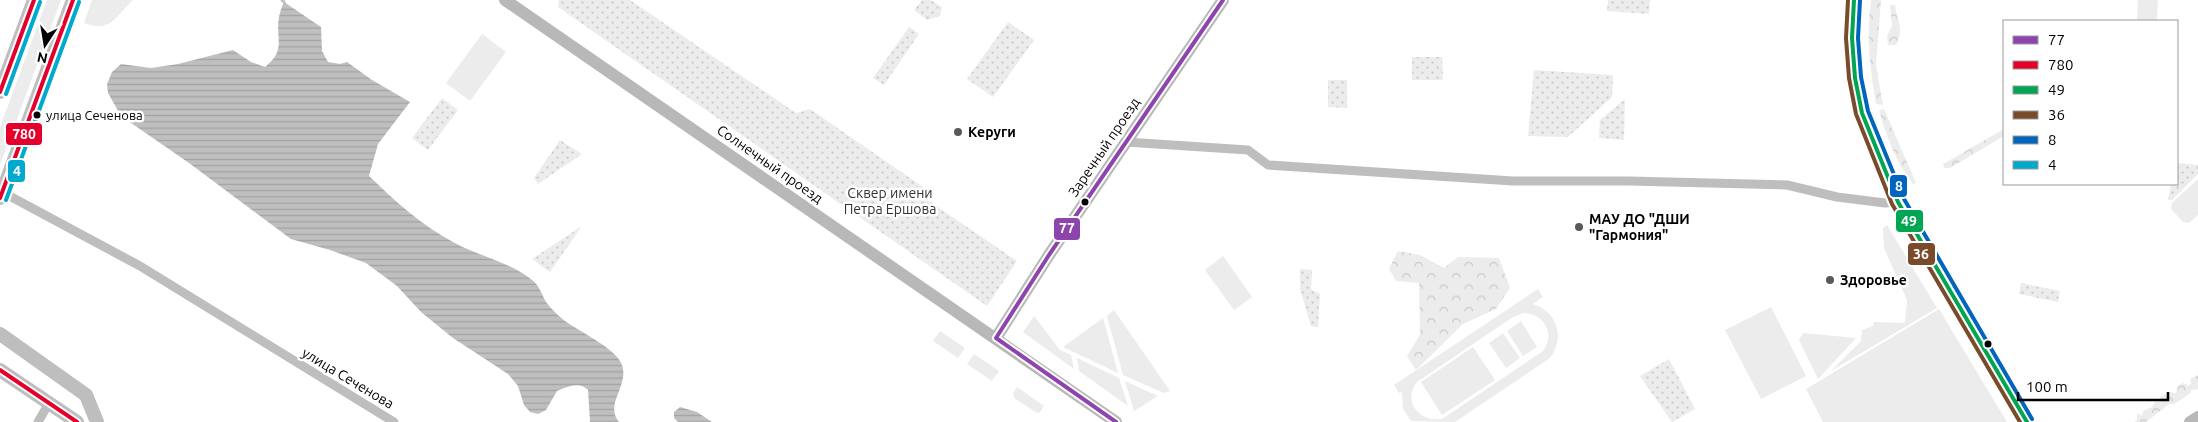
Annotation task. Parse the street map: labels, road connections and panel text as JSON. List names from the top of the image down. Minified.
{"streets":{"street":["Заречный проезд","Солнечный проезд","улица Сеченова"]},"crossings":[["Заречный проезд","Солнечный проезд"]],"parks":["Сквер имени Петра Ершова"],"places":["улица Сеченова","Керуги","МАУ ДО \"ДШИ \"Гармония\"","Здоровье"],"lines":["transit line 77","transit line 780","transit line 49","transit line 36","transit line 8","transit line 4"],"legend":["77","780","49","36","8","4"],"scale_bar":"100 m","north":"bottom"}
